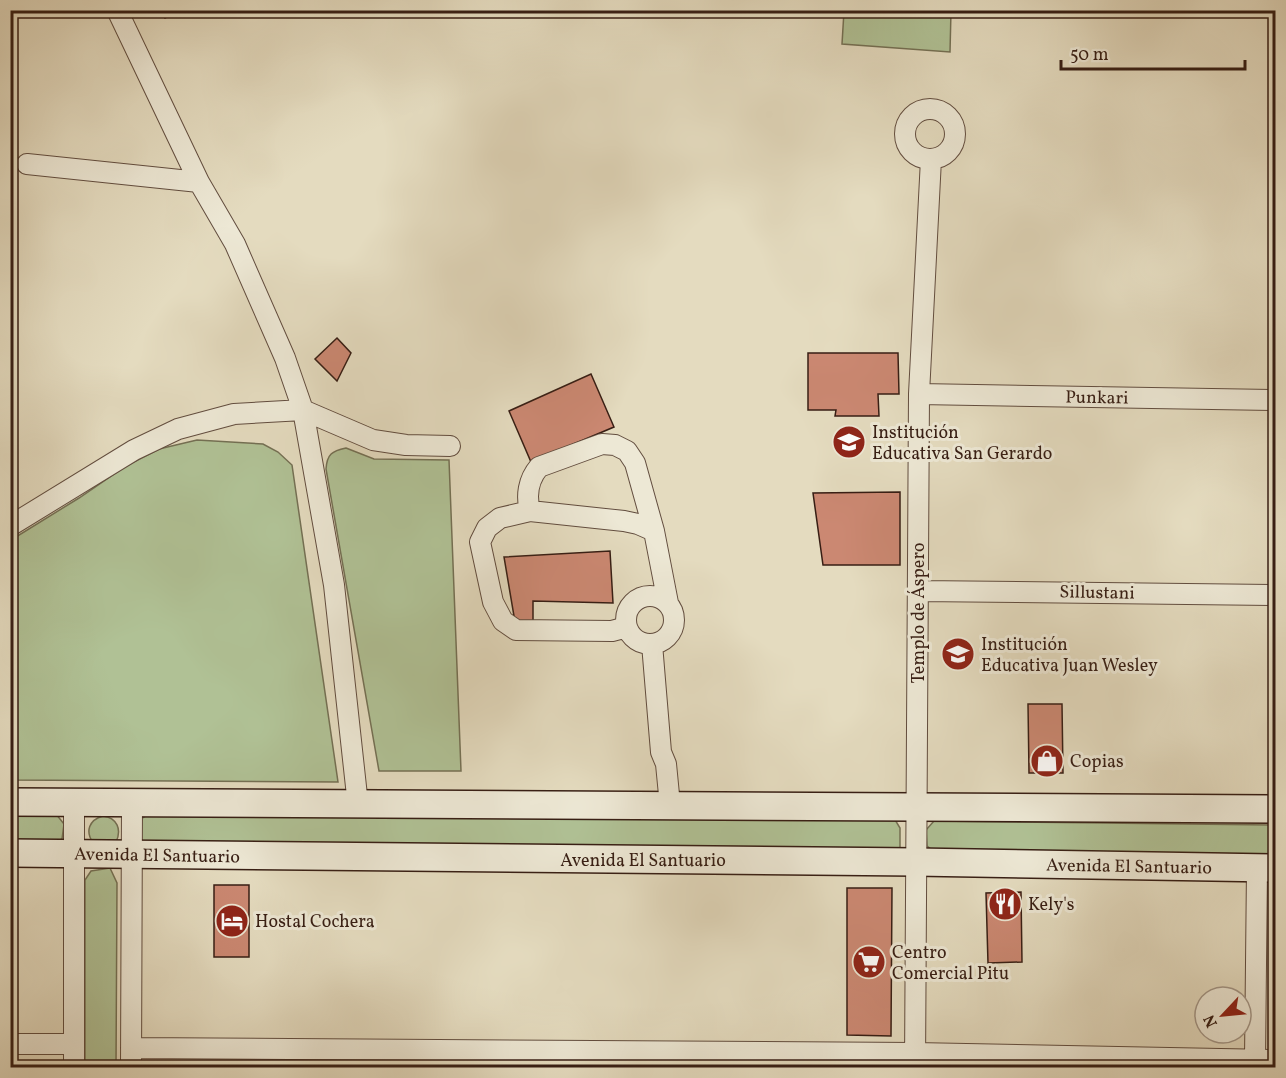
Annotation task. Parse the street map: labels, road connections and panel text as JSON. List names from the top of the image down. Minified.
{"streets":{"street":["Punkari","Sillustani","Templo de Áspero","Avenida El Santuario"]},"crossings":[["Punkari","Templo de Áspero"],["Sillustani","Templo de Áspero"],["Templo de Áspero","Avenida El Santuario"]],"places":{"school or university":["Institución Educativa San Gerardo","Institución Educativa Juan Wesley"],"shop":["Copias"],"restaurant":["Kely's"],"hotel":["Hostal Cochera"],"supermarket":["Centro Comercial Pitu"]},"scale_bar":"50 m","north":"bottom left"}
